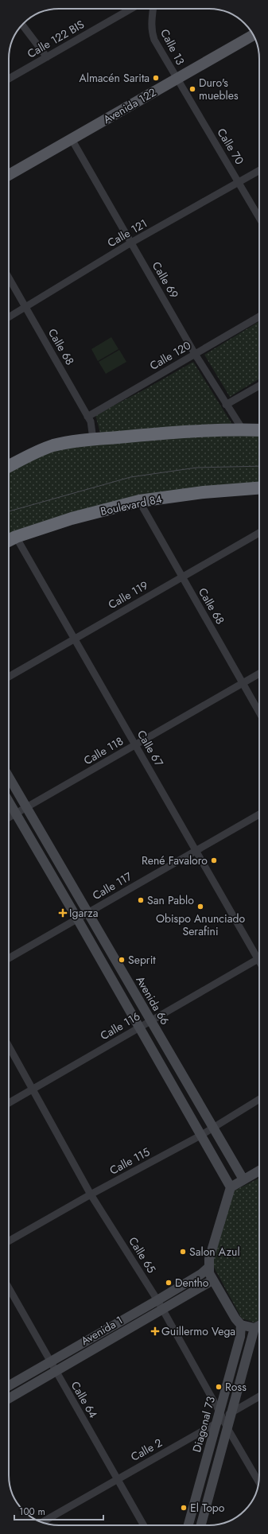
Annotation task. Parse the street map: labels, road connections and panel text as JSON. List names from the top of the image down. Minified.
{"streets":{"highway":["Boulevard 84"],"main road":["Avenida 122","Avenida 66","Avenida 1","Diagonal 73"],"street":["Calle 122 BIS","Calle 13","Calle 70","Calle 121","Calle 69","Calle 68","Calle 120","Calle 119","Calle 67","Calle 118","Calle 117","Calle 116","Calle 115","Calle 65","Calle 64","Calle 2"]},"crossings":[["Calle 13","Avenida 122"],["Calle 13","Calle 70"],["Avenida 122","Calle 70"],["Avenida 122","Calle 69"],["Calle 70","Calle 121"],["Calle 121","Calle 69"],["Calle 121","Calle 68"],["Calle 69","Calle 120"],["Calle 68","Calle 120"],["Calle 68","Boulevard 84"],["Calle 68","Calle 119"],["Calle 68","Calle 118"],["Boulevard 84","Calle 67"],["Calle 119","Calle 67"],["Calle 67","Calle 118"],["Calle 67","Calle 117"],["Calle 67","Calle 116"],["Calle 118","Avenida 66"],["Calle 117","Avenida 66"],["Avenida 66","Calle 116"],["Avenida 66","Calle 115"],["Calle 116","Calle 65"],["Calle 115","Calle 65"],["Calle 65","Avenida 1"],["Calle 65","Diagonal 73"],["Calle 65","Calle 2"],["Avenida 1","Calle 64"],["Calle 64","Calle 2"],["Diagonal 73","Calle 2"]],"places":{"other":["Almacén Sarita","Duro's muebles","René Favaloro","San Pablo","Obispo Anunciado Serafini","Seprit","Salon Azul","Dentho","Ross","El Topo"],"health":["Igarza","Guillermo Vega"]},"scale_bar":"100 m"}
